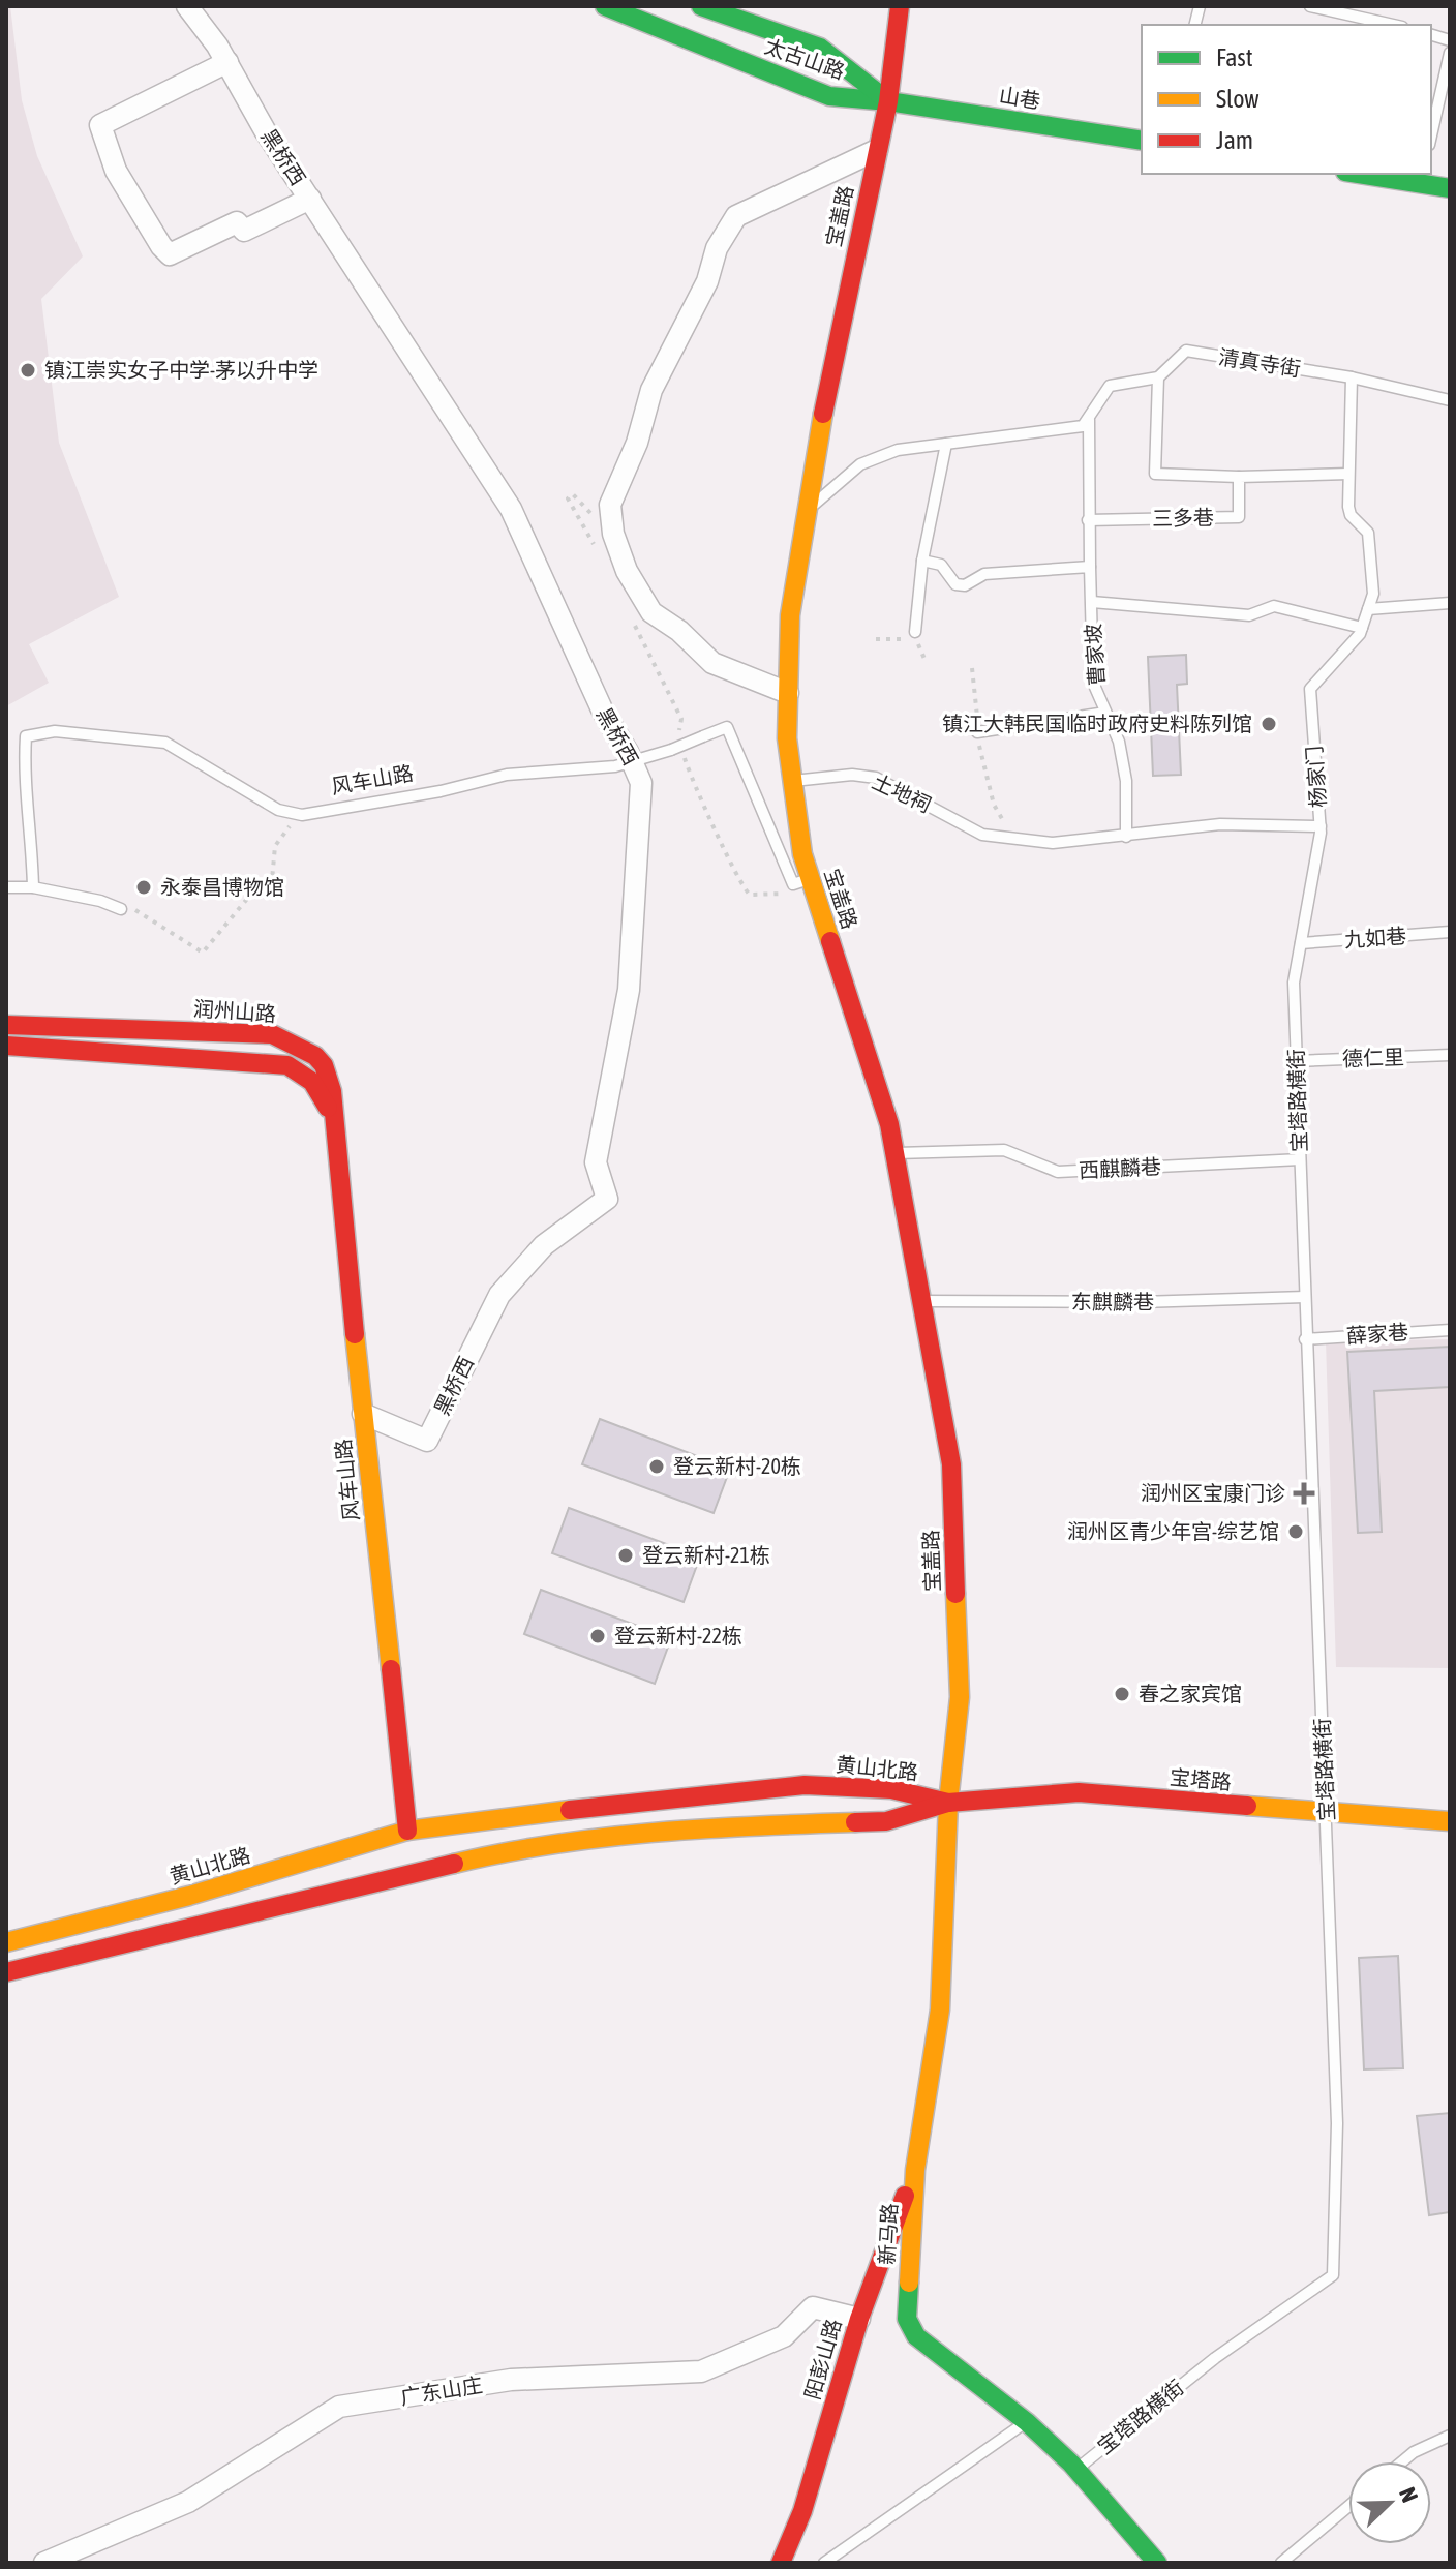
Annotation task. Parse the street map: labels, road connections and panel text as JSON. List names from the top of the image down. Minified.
{"streets":{"street":["太古山路","山巷","黑桥西","宝盖路","风车山路","润州山路","黄山北路","宝塔路","新马路","阳彭山路","广东山庄"],"lane":["清真寺街","三多巷","曹家坡","杨家门","土地祠","九如巷","德仁里","宝塔路横街","西麒麟巷","东麒麟巷","薛家巷"]},"crossings":[["太古山路","山巷"],["太古山路","宝盖路"],["山巷","宝盖路"],["黑桥西","风车山路"],["宝盖路","风车山路"],["宝盖路","土地祠"],["宝盖路","西麒麟巷"],["宝盖路","东麒麟巷"],["宝盖路","黄山北路"],["宝盖路","宝塔路"],["宝盖路","新马路"],["清真寺街","三多巷"],["清真寺街","杨家门"],["三多巷","曹家坡"],["三多巷","杨家门"],["曹家坡","土地祠"],["杨家门","土地祠"],["杨家门","九如巷"],["杨家门","宝塔路横街"],["风车山路","润州山路"],["风车山路","黄山北路"],["九如巷","宝塔路横街"],["德仁里","宝塔路横街"],["宝塔路横街","西麒麟巷"],["宝塔路横街","东麒麟巷"],["宝塔路横街","薛家巷"],["宝塔路横街","宝塔路"],["宝塔路横街","新马路"],["黄山北路","宝塔路"],["黄山北路","新马路"],["宝塔路","新马路"],["新马路","阳彭山路"],["阳彭山路","广东山庄"]],"places":{"other":["镇江崇实女子中学-茅以升中学","镇江大韩民国临时政府史料陈列馆","永泰昌博物馆","登云新村-20栋","润州区青少年宫-综艺馆","登云新村-21栋","登云新村-22栋","春之家宾馆"],"health":["润州区宝康门诊"]},"legend":["Fast","Slow","Jam"],"north":"top right"}
